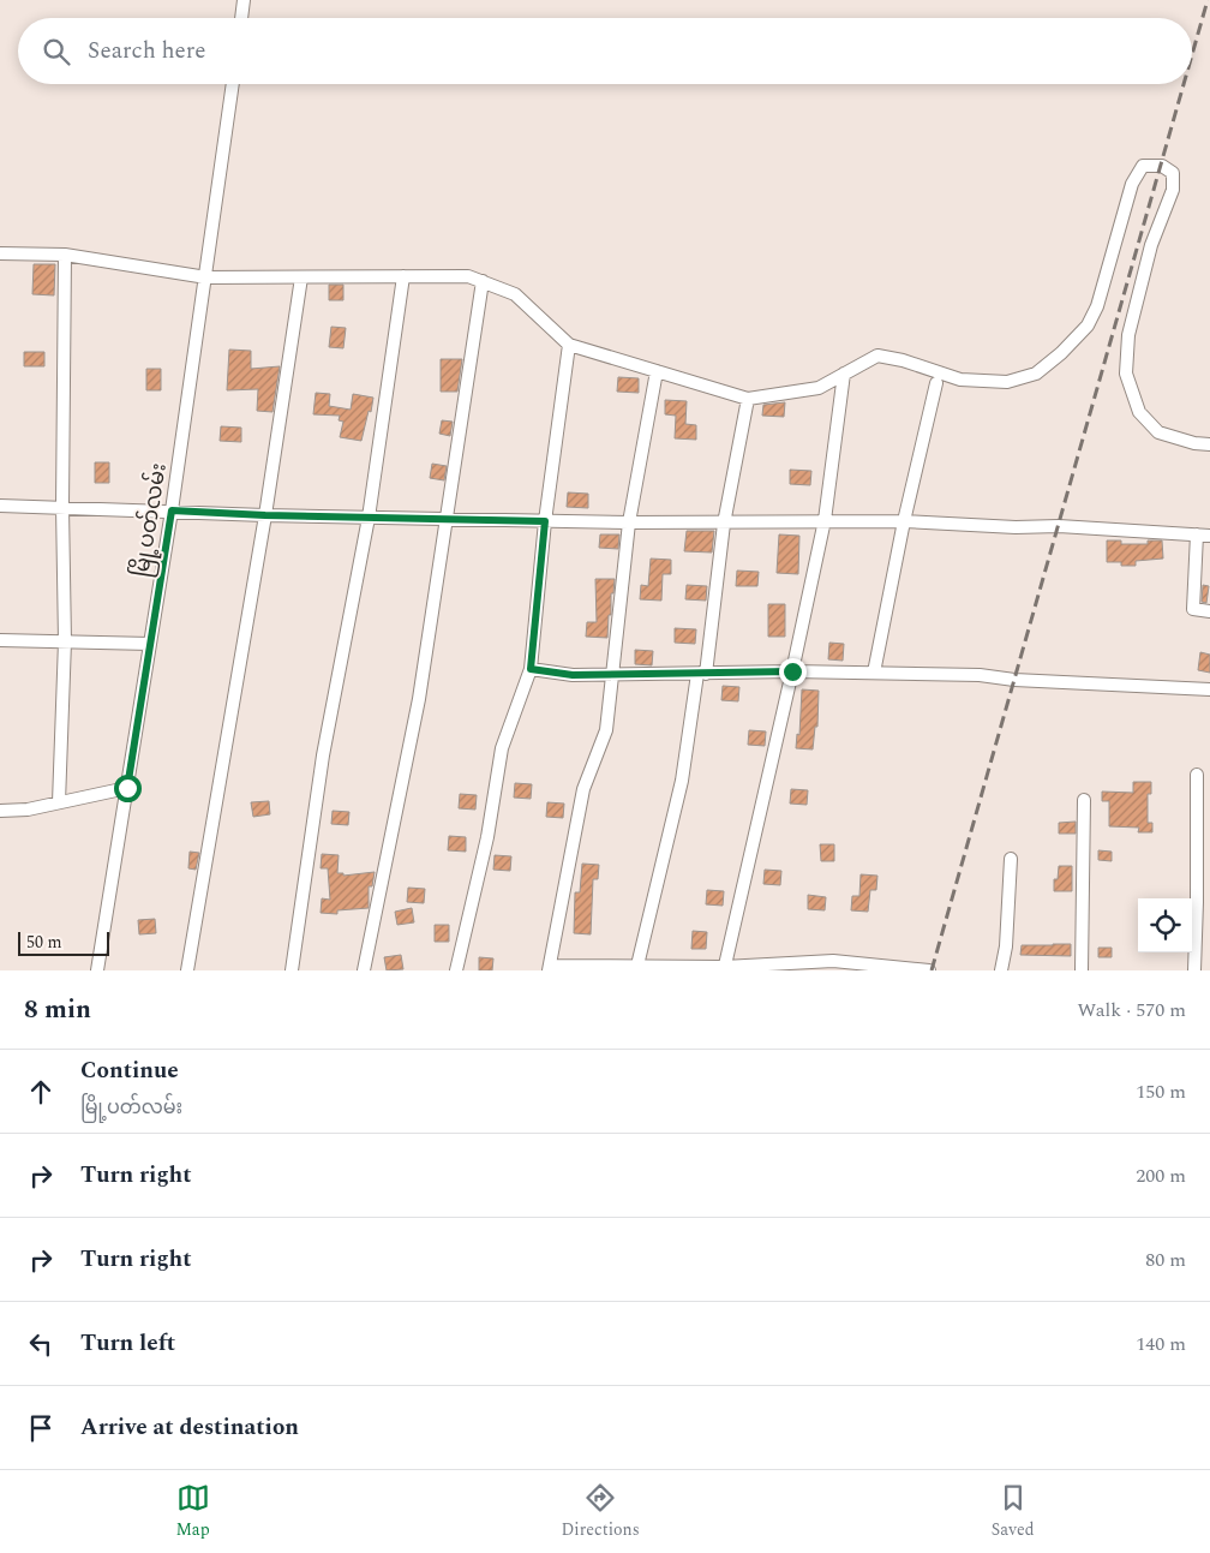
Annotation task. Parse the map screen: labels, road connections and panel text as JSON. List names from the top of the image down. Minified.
{"streets":{"street":["မြို့ပတ်လမ်း"]},"scale_bar":"50 m","page":{"search":"Search here","scale":"50 m","heading":["8 min","Walk · 570 m"],"list":[["Continue","မြို့ပတ်လမ်း","150 m"],["Turn right","200 m"],["Turn right","80 m"],["Turn left","140 m"],"Arrive at destination"],"nav":["Map","Directions","Saved"]}}
